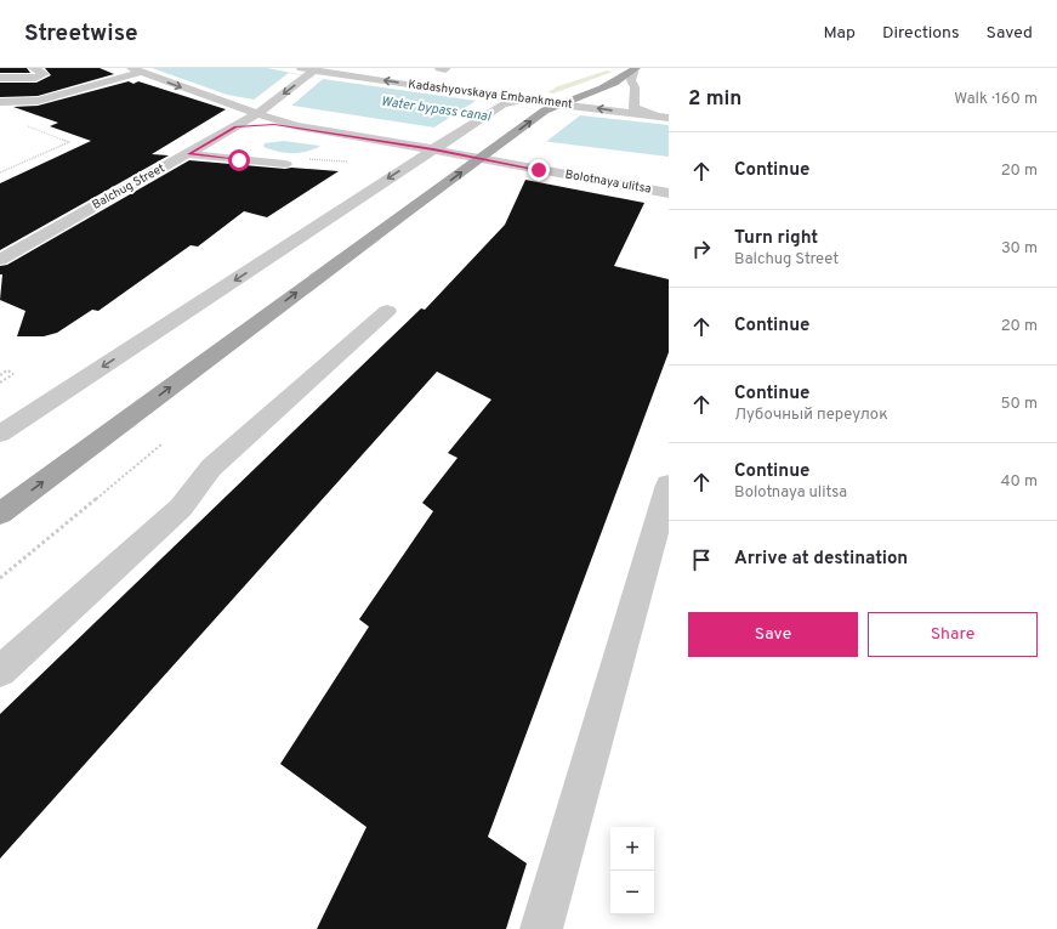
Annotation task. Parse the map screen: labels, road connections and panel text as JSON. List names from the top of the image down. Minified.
{"streets":{"street":["Kadashyovskaya Embankment","Bolotnaya ulitsa","Balchug Street"]},"crossings":[["Kadashyovskaya Embankment","Balchug Street"]],"one_way":["Kadashyovskaya Embankment"],"water":["Water bypass canal"],"page":{"header":"Streetwise","nav":["Map","Directions","Saved"],"heading":["2 min","Walk · 160 m"],"list":[["Continue","20 m"],["Turn right","Balchug Street","30 m"],["Continue","20 m"],["Continue","Лубочный переулок","50 m"],["Continue","Bolotnaya ulitsa","40 m"],"Arrive at destination"],"buttons":["Save","Share"],"map_buttons":["+","−"]}}
